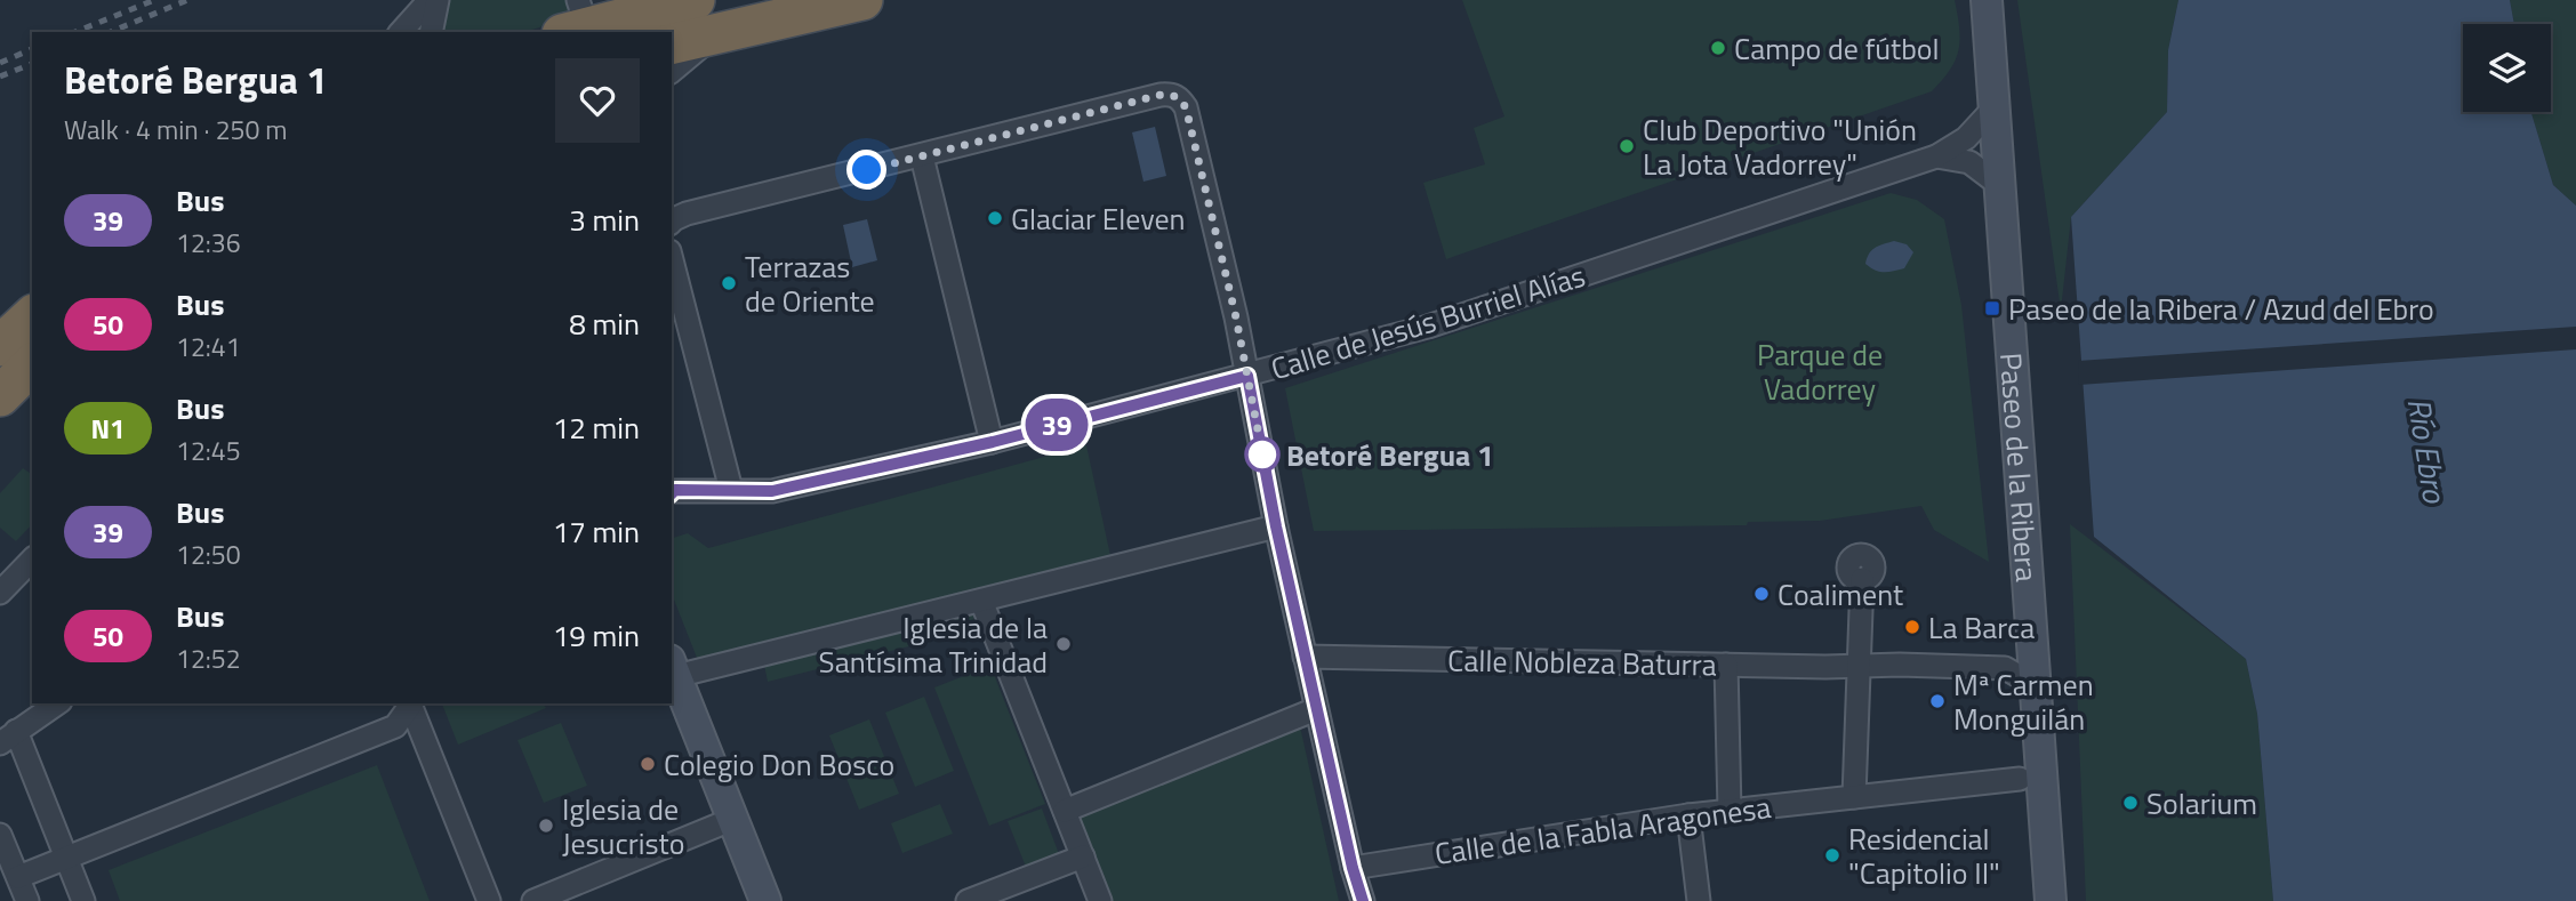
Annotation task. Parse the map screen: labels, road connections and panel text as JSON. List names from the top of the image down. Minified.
{"streets":{"main road":["Paseo de la Ribera"],"street":["Calle de Jesús Burriel Alías","Calle Nobleza Baturra","Calle de la Fabla Aragonesa"]},"crossings":[["Calle de Jesús Burriel Alías","Paseo de la Ribera"],["Paseo de la Ribera","Calle Nobleza Baturra"]],"water":["Río Ebro"],"parks":["Parque de Vadorrey"],"places":{"other":["Campo de fútbol","Club Deportivo \"Unión La Jota Vadorrey\"","Glaciar Eleven","Terrazas de Oriente","Betoré Bergua 1","Coaliment","La Barca","Iglesia de la Santísima Trinidad","Mª Carmen Monguilán","Colegio Don Bosco","Solarium","Iglesia de Jesucristo","Residencial \"Capitolio II\""],"transit":["Paseo de la Ribera / Azud del Ebro"]},"lines":["bus line 39"],"page":{"on_map":"39","heading":["Betoré Bergua 1","Walk · 4 min · 250 m"],"list":[{"mark":"39","name":"Bus","note":"12:36","value":"3 min"},{"mark":"50","name":"Bus","note":"12:41","value":"8 min"},{"mark":"N1","name":"Bus","note":"12:45","value":"12 min"},{"mark":"39","name":"Bus","note":"12:50","value":"17 min"},{"mark":"50","name":"Bus","note":"12:52","value":"19 min"}]}}
